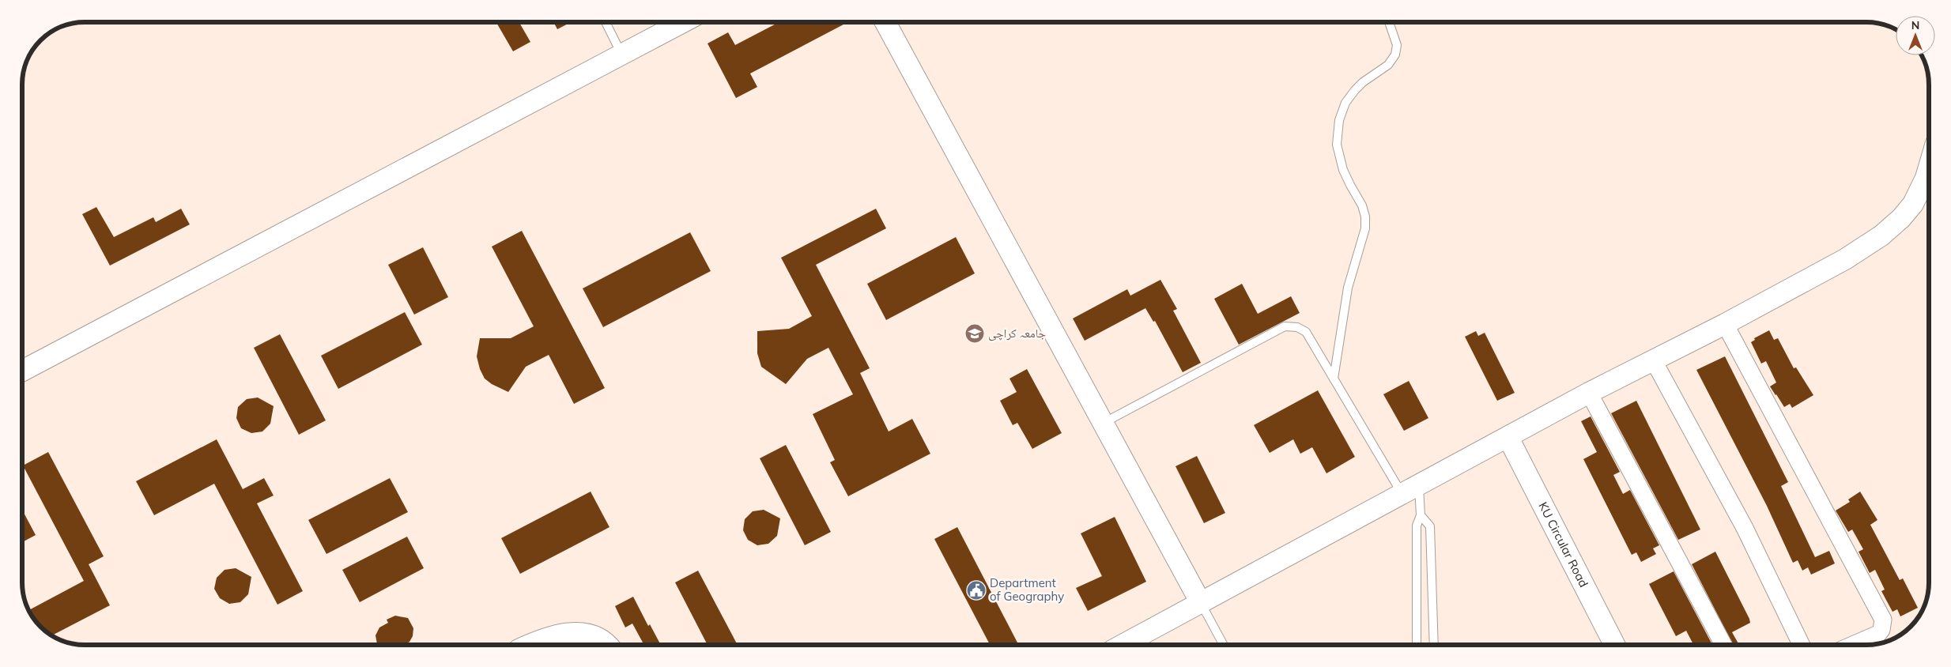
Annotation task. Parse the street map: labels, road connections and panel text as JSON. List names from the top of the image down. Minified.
{"streets":{"street":["KU Circular Road"]},"places":{"school or university":["جامعہ کراچی"],"public building":["Department of Geography"]},"north":"top"}
